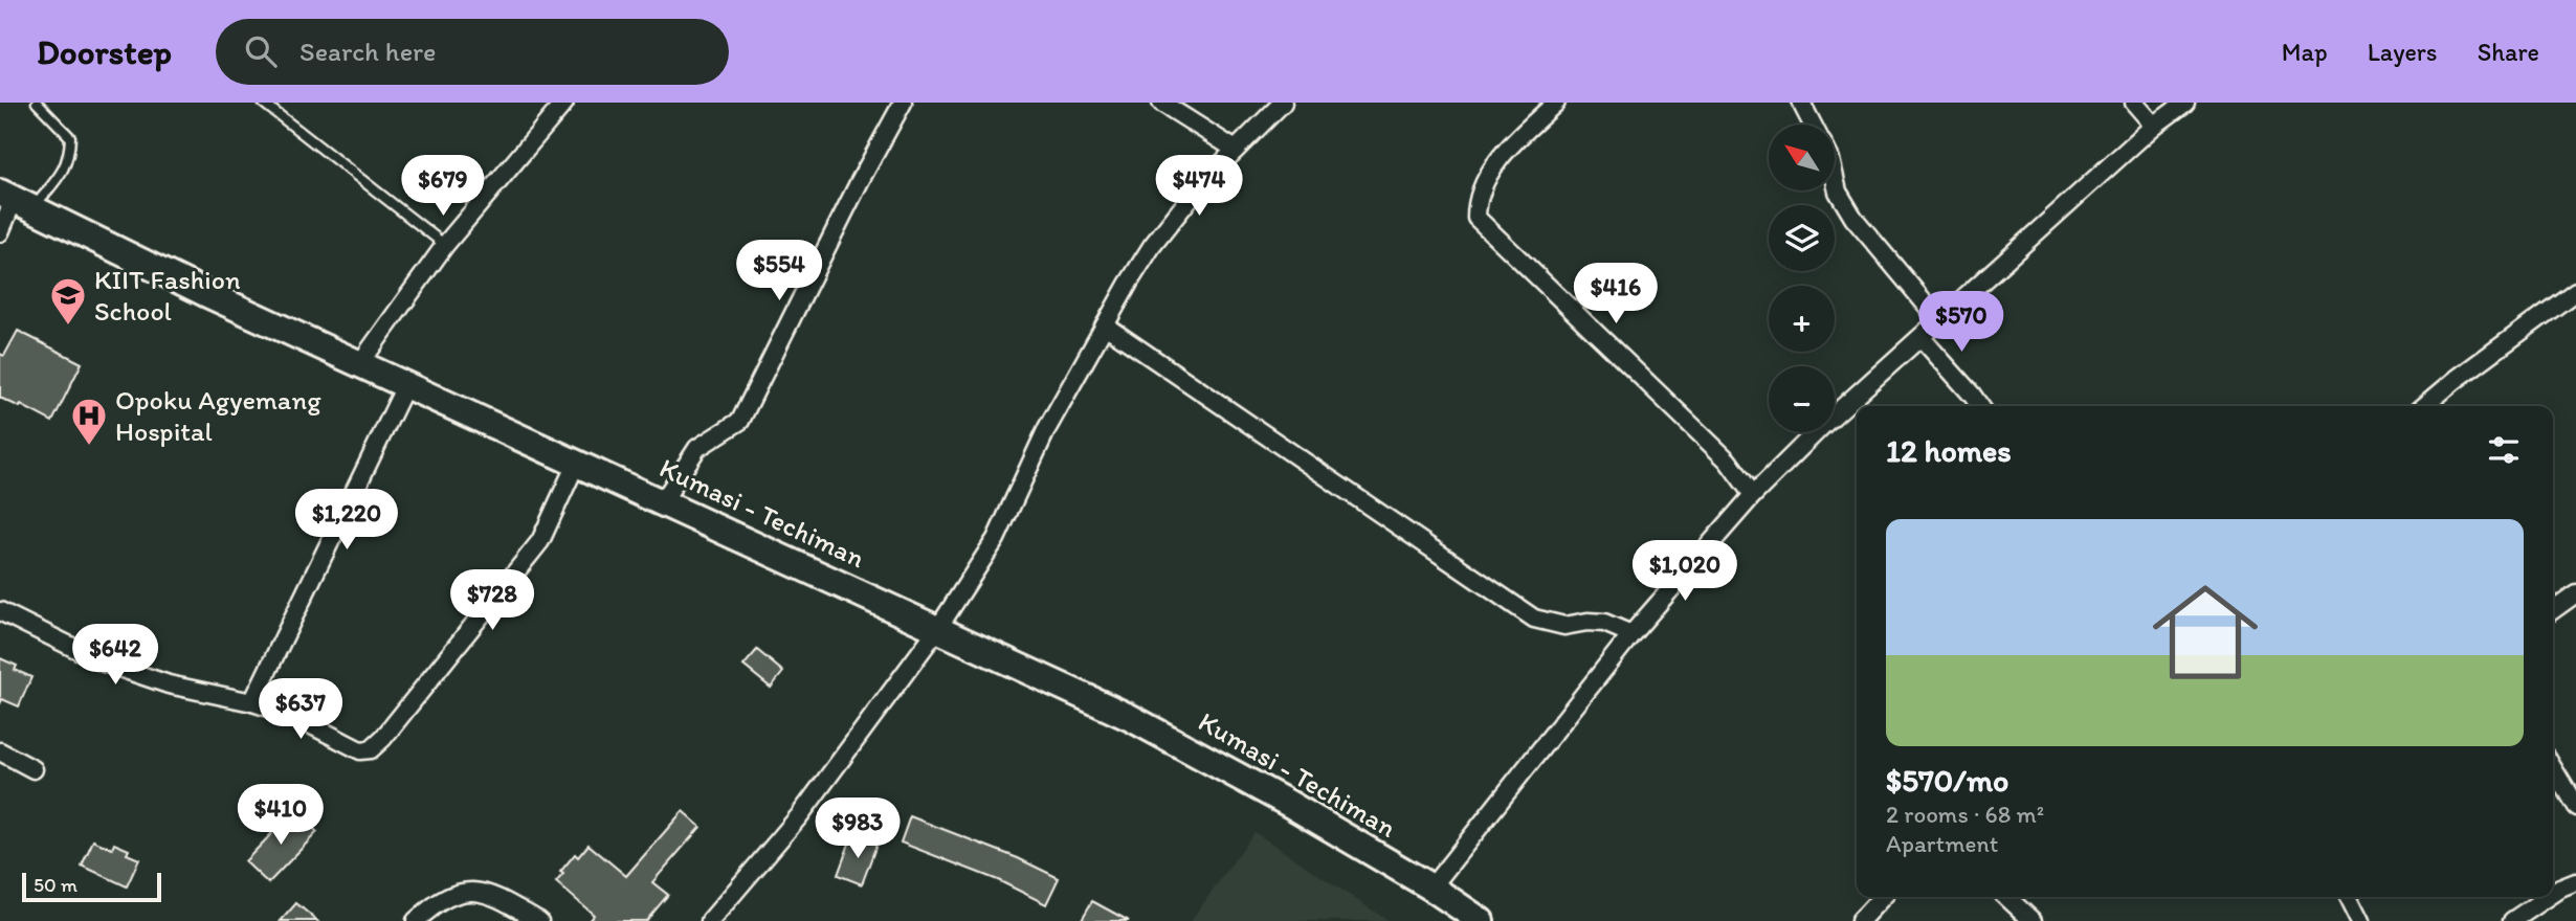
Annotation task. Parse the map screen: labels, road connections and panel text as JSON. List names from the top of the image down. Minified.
{"streets":{"highway":["Kumasi - Techiman"]},"places":{"school or university":["KIIT Fashion School"],"hospital":["Opoku Agyemang Hospital"]},"scale_bar":"50 m","north":"top left","page":{"header":"Doorstep","search":"Search here","nav":["Map","Layers","Share"],"map_buttons":["+","−"],"price":["$679","$474","$554","$416","$570","$1,220","$1,020","$728","$642","$637","$410","$983"],"heading":"12 homes","list":[{"name":"$570/mo","note":"2 rooms · 68 m² · Apartment"}],"scale":"50 m"}}
